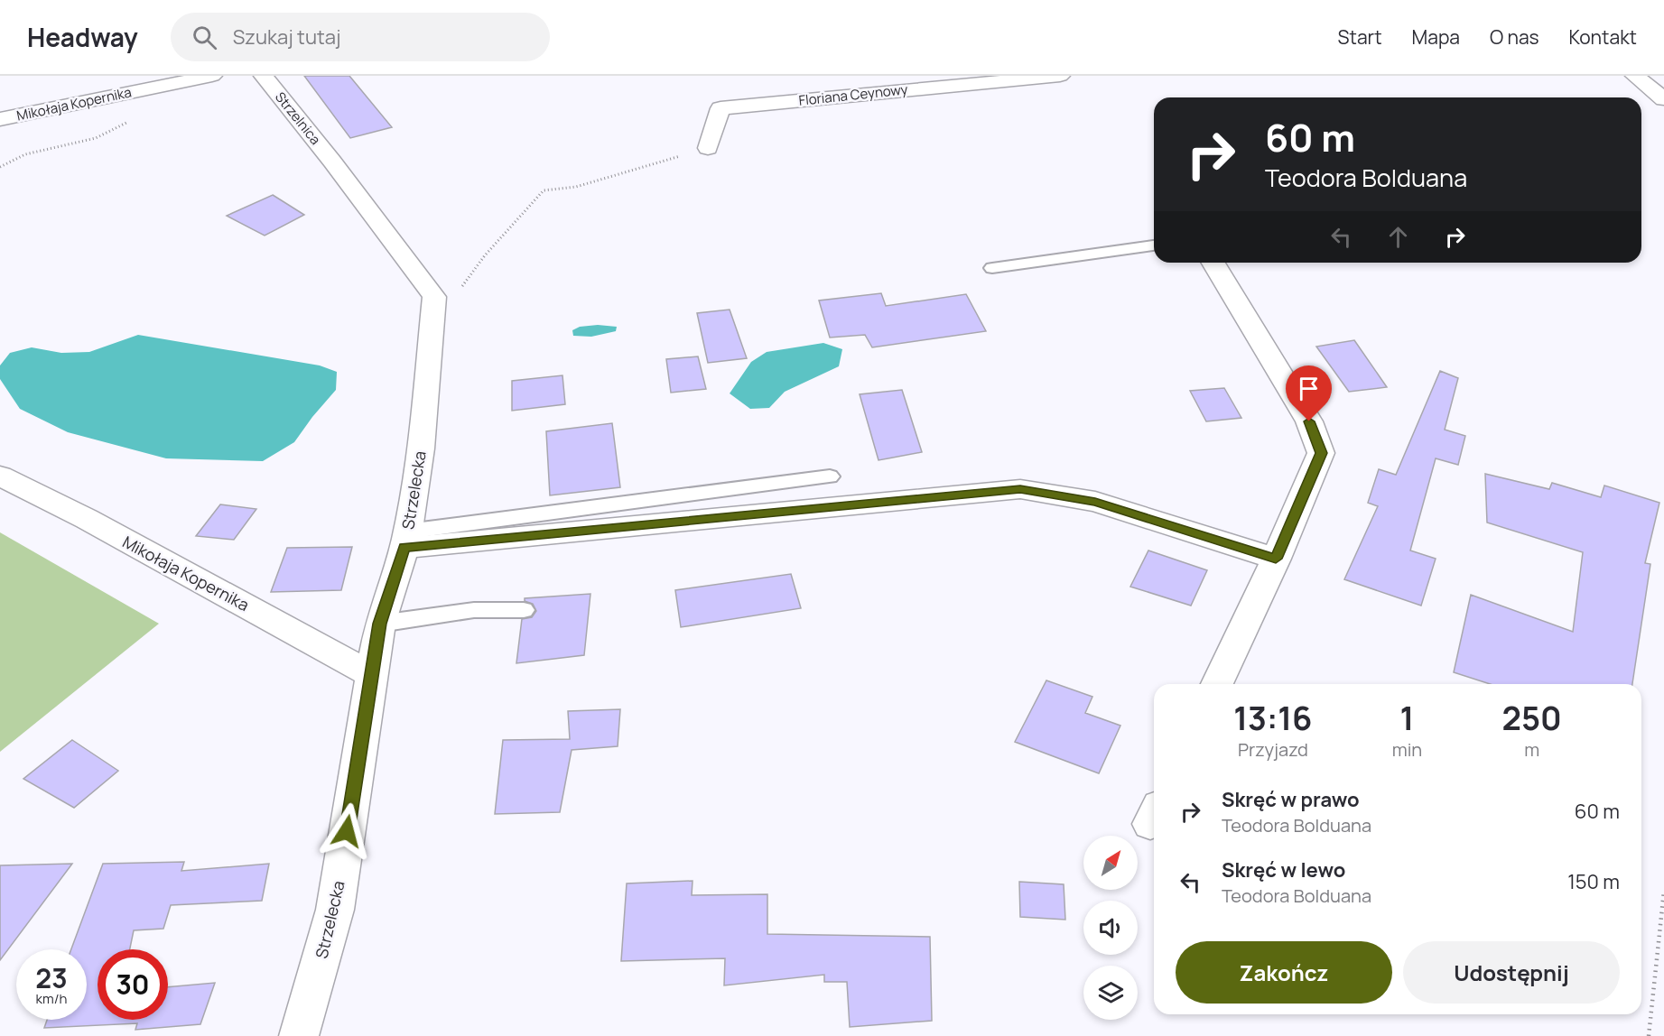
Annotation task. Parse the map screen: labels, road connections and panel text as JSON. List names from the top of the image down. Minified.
{"streets":{"street":["Floriana Ceynowy","Mikołaja Kopernika","Strzelnica","Strzelecka"]},"crossings":[["Mikołaja Kopernika","Strzelecka"],["Strzelnica","Strzelecka"]],"north":"top right","page":{"header":"Headway","search":"Szukaj tutaj","nav":["Start","Mapa","O nas","Kontakt"],"turn":["60 m","Teodora Bolduana"],"eta":["13:16","Przyjazd","1","min","250","m"],"list":[{"name":"Skręć w prawo","note":"Teodora Bolduana","value":"60 m"},{"name":"Skręć w lewo","note":"Teodora Bolduana","value":"150 m"}],"buttons":["Zakończ","Udostępnij"],"speed":"23 km/h","limit":"30"}}
